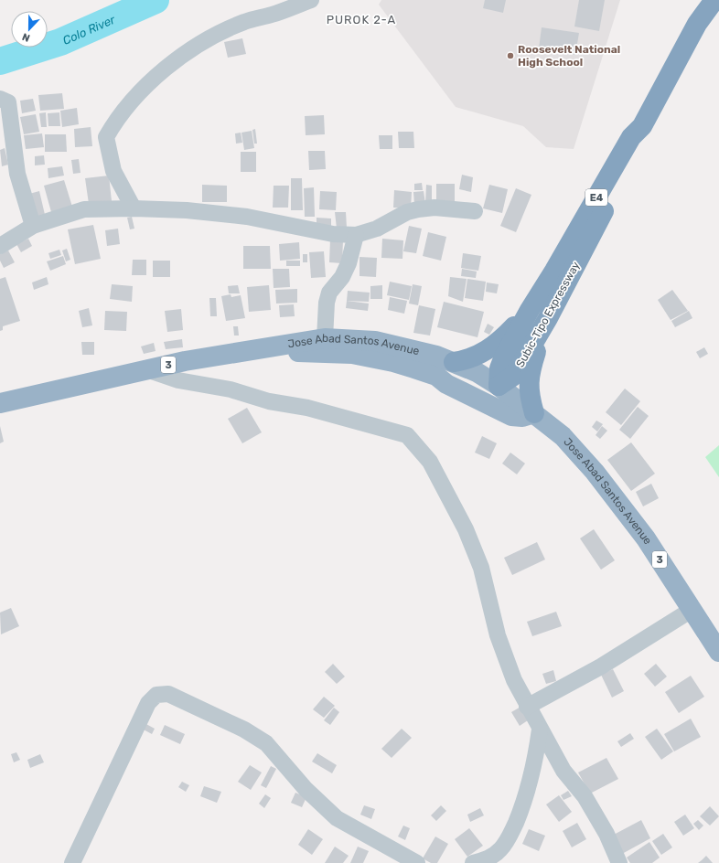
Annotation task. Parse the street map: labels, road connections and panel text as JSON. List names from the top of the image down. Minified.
{"streets":{"highway":["E4","Subic-Tipo Expressway","Jose Abad Santos Avenue","3"]},"crossings":[["E4","Subic-Tipo Expressway"],["E4","Jose Abad Santos Avenue"],["Subic-Tipo Expressway","Jose Abad Santos Avenue"]],"districts":["PUROK 2-A"],"water":["Colo River"],"places":["Roosevelt National High School"],"north":"bottom"}
